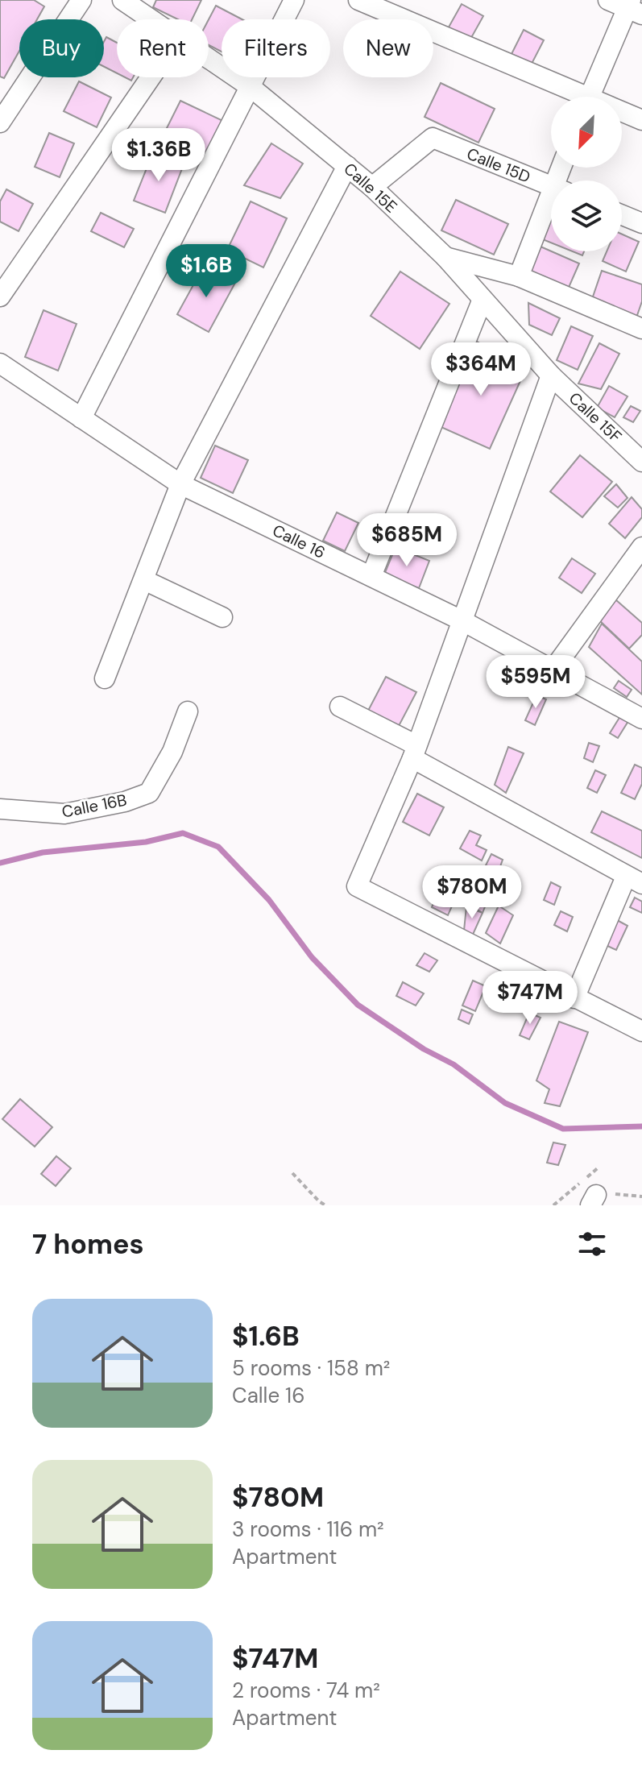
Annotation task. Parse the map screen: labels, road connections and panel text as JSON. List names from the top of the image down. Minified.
{"streets":{"street":["Calle 15D","Calle 15E","Calle 15F","Calle 16","Calle 16B"]},"crossings":[["Calle 15D","Calle 15E"],["Calle 15E","Calle 15F"]],"north":"bottom left","page":{"chip":["Buy","Rent","Filters","New"],"price":["$1.36B","$1.6B","$364M","$685M","$595M","$780M","$747M"],"heading":"7 homes","list":[{"name":"$1.6B","note":"5 rooms · 158 m² · Calle 16"},{"name":"$780M","note":"3 rooms · 116 m² · Apartment"},{"name":"$747M","note":"2 rooms · 74 m² · Apartment"}]}}
